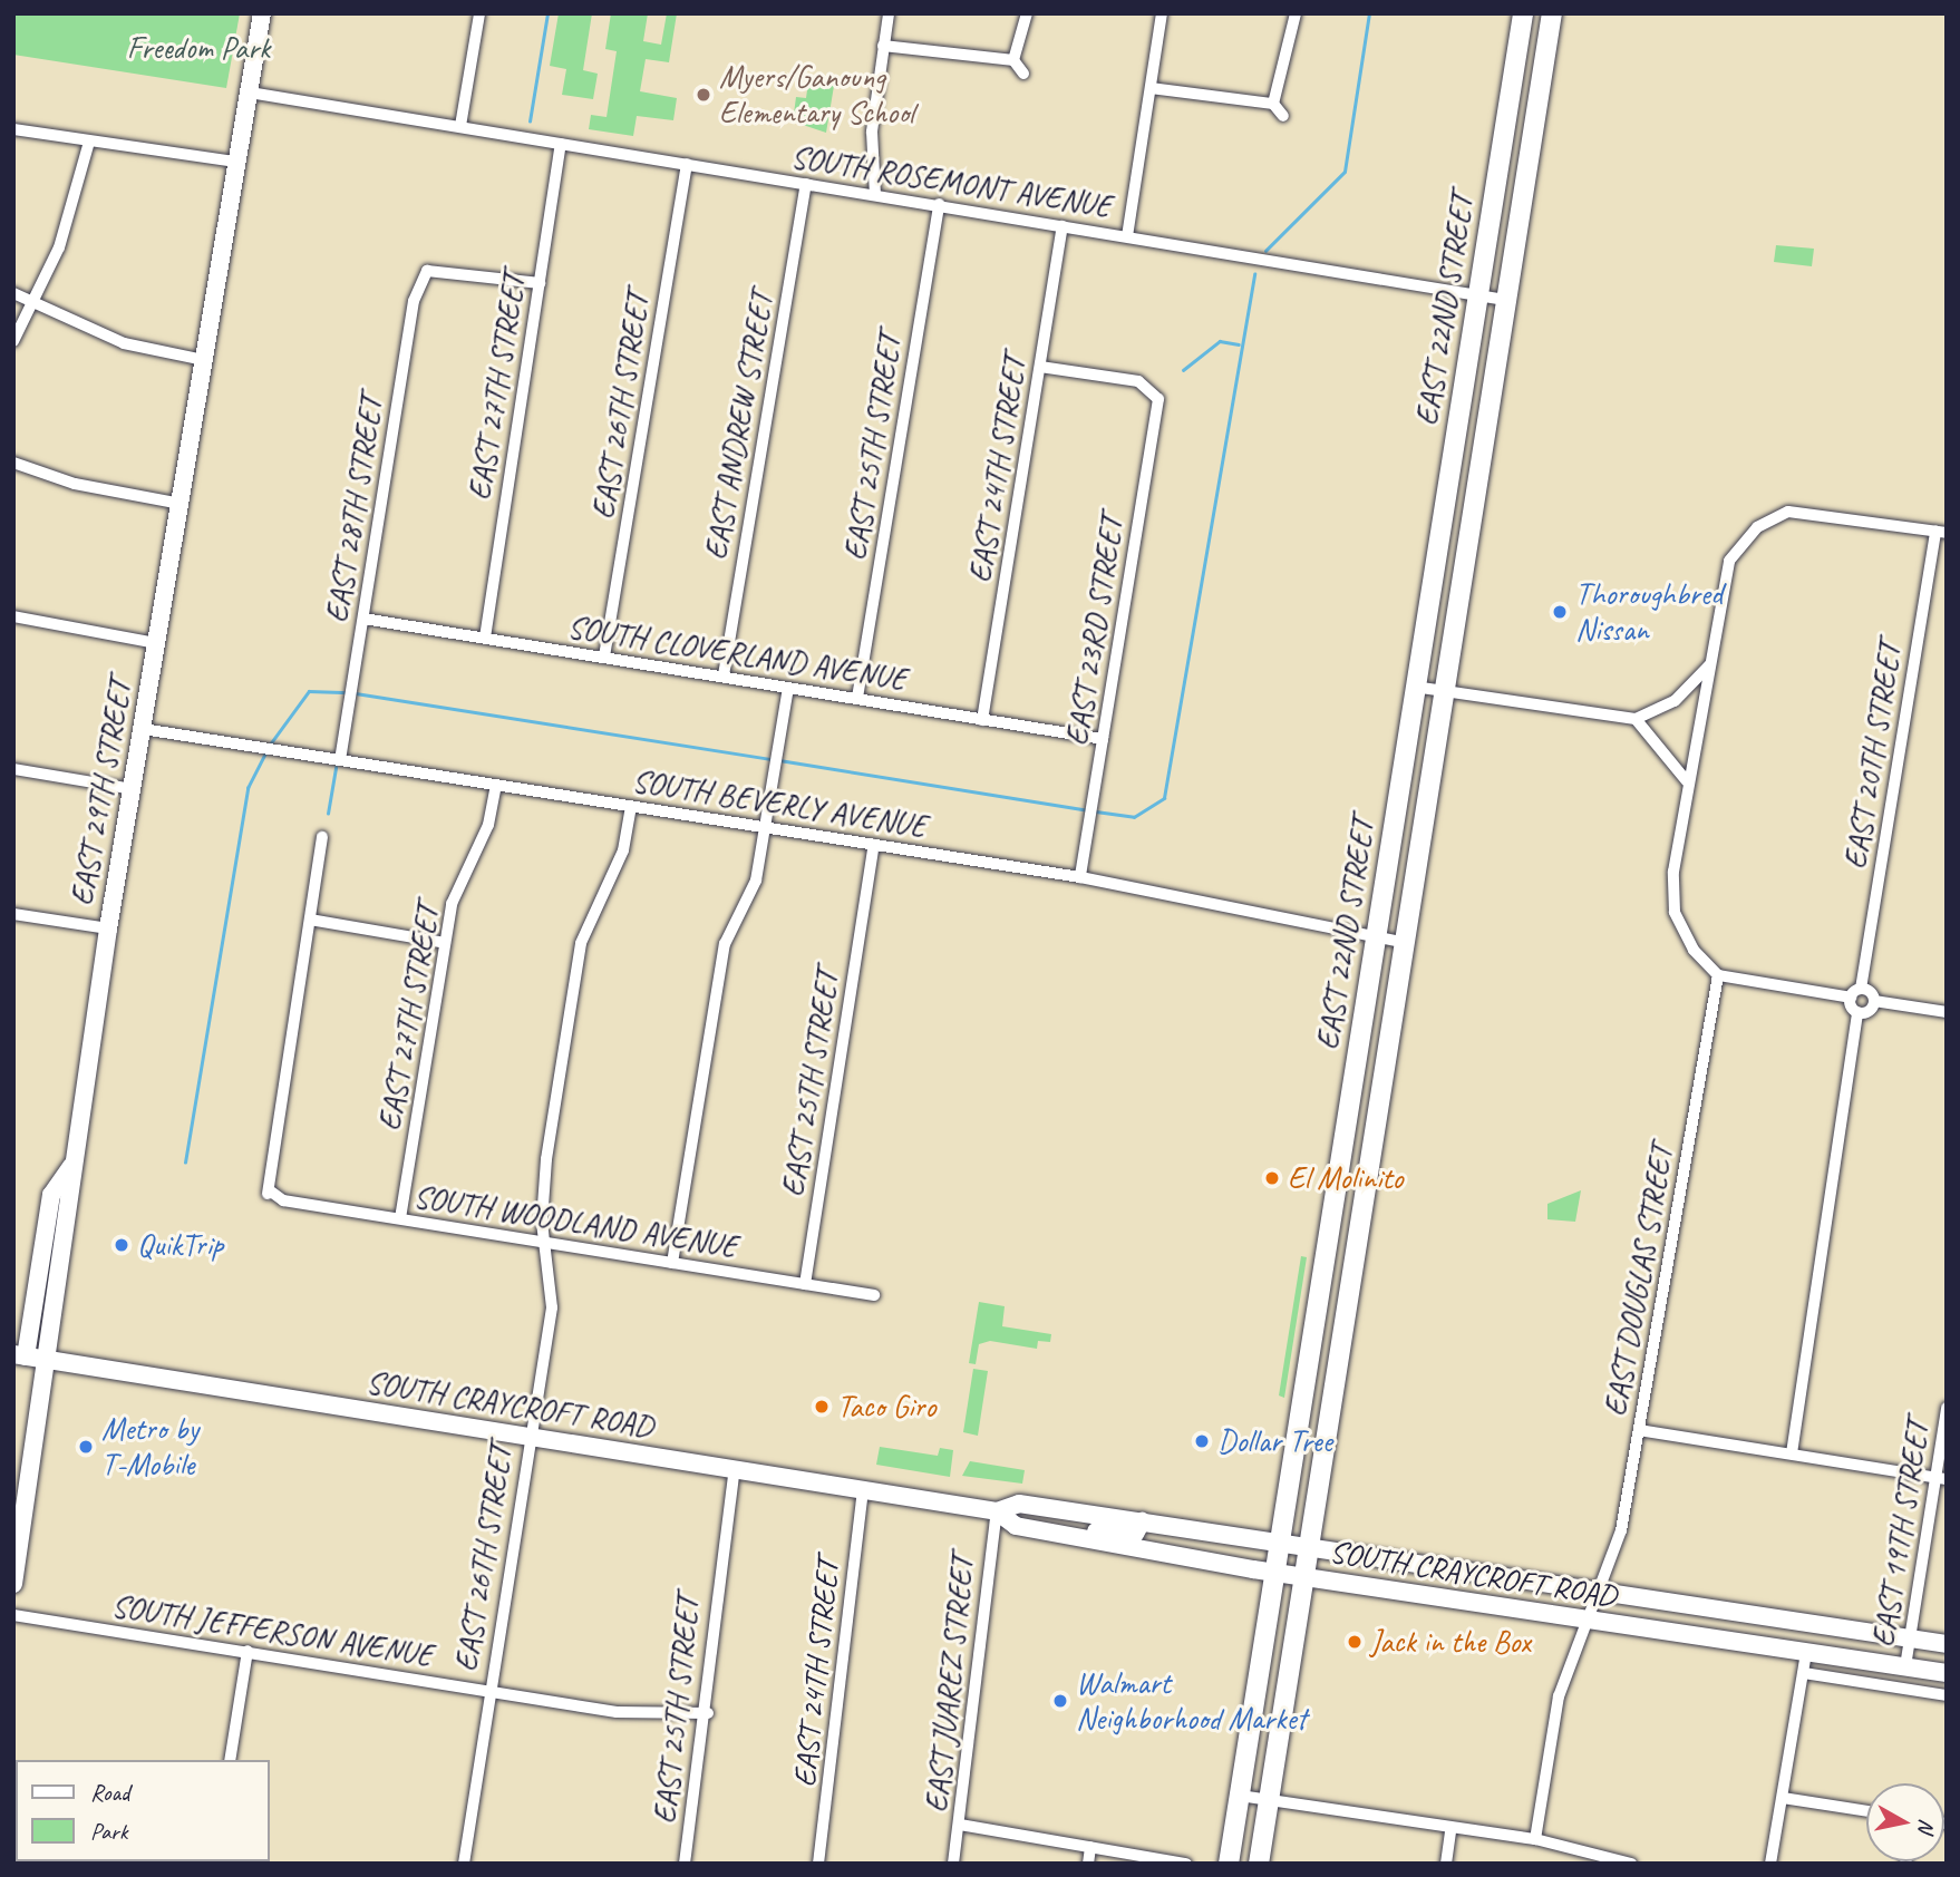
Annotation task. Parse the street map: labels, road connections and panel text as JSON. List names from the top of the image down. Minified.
{"streets":{"main road":["EAST 22ND STREET","EAST 29TH STREET","SOUTH CRAYCROFT ROAD"],"street":["SOUTH ROSEMONT AVENUE","EAST 27TH STREET","EAST 26TH STREET","EAST ANDREW STREET","EAST 25TH STREET","EAST 24TH STREET","EAST 28TH STREET","EAST 23RD STREET","SOUTH CLOVERLAND AVENUE","EAST 20TH STREET","SOUTH BEVERLY AVENUE","SOUTH WOODLAND AVENUE","EAST DOUGLAS STREET","EAST 19TH STREET","SOUTH JEFFERSON AVENUE","EAST JUAREZ STREET"]},"crossings":[["SOUTH ROSEMONT AVENUE","EAST 22ND STREET"],["SOUTH ROSEMONT AVENUE","EAST 27TH STREET"],["SOUTH ROSEMONT AVENUE","EAST 26TH STREET"],["SOUTH ROSEMONT AVENUE","EAST ANDREW STREET"],["SOUTH ROSEMONT AVENUE","EAST 25TH STREET"],["SOUTH ROSEMONT AVENUE","EAST 24TH STREET"],["SOUTH ROSEMONT AVENUE","EAST 29TH STREET"],["EAST 22ND STREET","SOUTH BEVERLY AVENUE"],["EAST 22ND STREET","SOUTH CRAYCROFT ROAD"],["EAST 27TH STREET","EAST 28TH STREET"],["EAST 27TH STREET","SOUTH CLOVERLAND AVENUE"],["EAST 27TH STREET","SOUTH BEVERLY AVENUE"],["EAST 27TH STREET","SOUTH WOODLAND AVENUE"],["EAST 26TH STREET","SOUTH CLOVERLAND AVENUE"],["EAST 26TH STREET","SOUTH BEVERLY AVENUE"],["EAST 26TH STREET","SOUTH WOODLAND AVENUE"],["EAST 26TH STREET","SOUTH CRAYCROFT ROAD"],["EAST 26TH STREET","SOUTH JEFFERSON AVENUE"],["EAST ANDREW STREET","SOUTH CLOVERLAND AVENUE"],["EAST 25TH STREET","SOUTH CLOVERLAND AVENUE"],["EAST 25TH STREET","SOUTH BEVERLY AVENUE"],["EAST 25TH STREET","SOUTH WOODLAND AVENUE"],["EAST 25TH STREET","SOUTH CRAYCROFT ROAD"],["EAST 25TH STREET","SOUTH JEFFERSON AVENUE"],["EAST 24TH STREET","SOUTH CLOVERLAND AVENUE"],["EAST 24TH STREET","SOUTH CRAYCROFT ROAD"],["EAST 28TH STREET","SOUTH CLOVERLAND AVENUE"],["EAST 28TH STREET","SOUTH BEVERLY AVENUE"],["EAST 23RD STREET","SOUTH CLOVERLAND AVENUE"],["EAST 23RD STREET","SOUTH BEVERLY AVENUE"],["EAST 29TH STREET","SOUTH BEVERLY AVENUE"],["EAST 29TH STREET","SOUTH CRAYCROFT ROAD"],["EAST DOUGLAS STREET","SOUTH CRAYCROFT ROAD"],["SOUTH CRAYCROFT ROAD","EAST 19TH STREET"],["SOUTH CRAYCROFT ROAD","EAST JUAREZ STREET"]],"parks":["Freedom Park"],"places":["Myers/Ganoung Elementary School","Thoroughbred Nissan","El Molinito","QuikTrip","Taco Giro","Dollar Tree","Metro by T-Mobile","Jack in the Box","Walmart Neighborhood Market"],"legend":["Road","Park"],"north":"right"}
